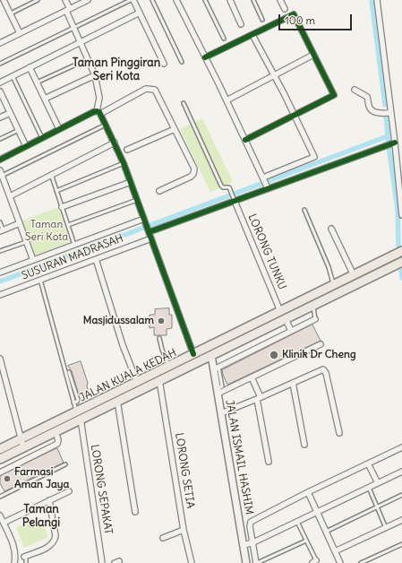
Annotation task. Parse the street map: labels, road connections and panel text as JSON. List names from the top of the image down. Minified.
{"streets":{"main road":["JALAN KUALA KEDAH"],"street":["LORONG TUNKU","SUSURAN MADRASAH","JALAN ISMAIL HASHIM","LORONG SETIA","LORONG SEPAKAT"]},"crossings":[["LORONG TUNKU","JALAN KUALA KEDAH"],["JALAN KUALA KEDAH","JALAN ISMAIL HASHIM"],["JALAN KUALA KEDAH","LORONG SETIA"],["JALAN KUALA KEDAH","LORONG SEPAKAT"]],"districts":["Taman Pinggiran Seri Kota","Taman Pelangi"],"parks":["Taman Seri Kota"],"places":["Masjidussalam","Klinik Dr Cheng","Farmasi Aman Jaya"],"scale_bar":"100 m"}
